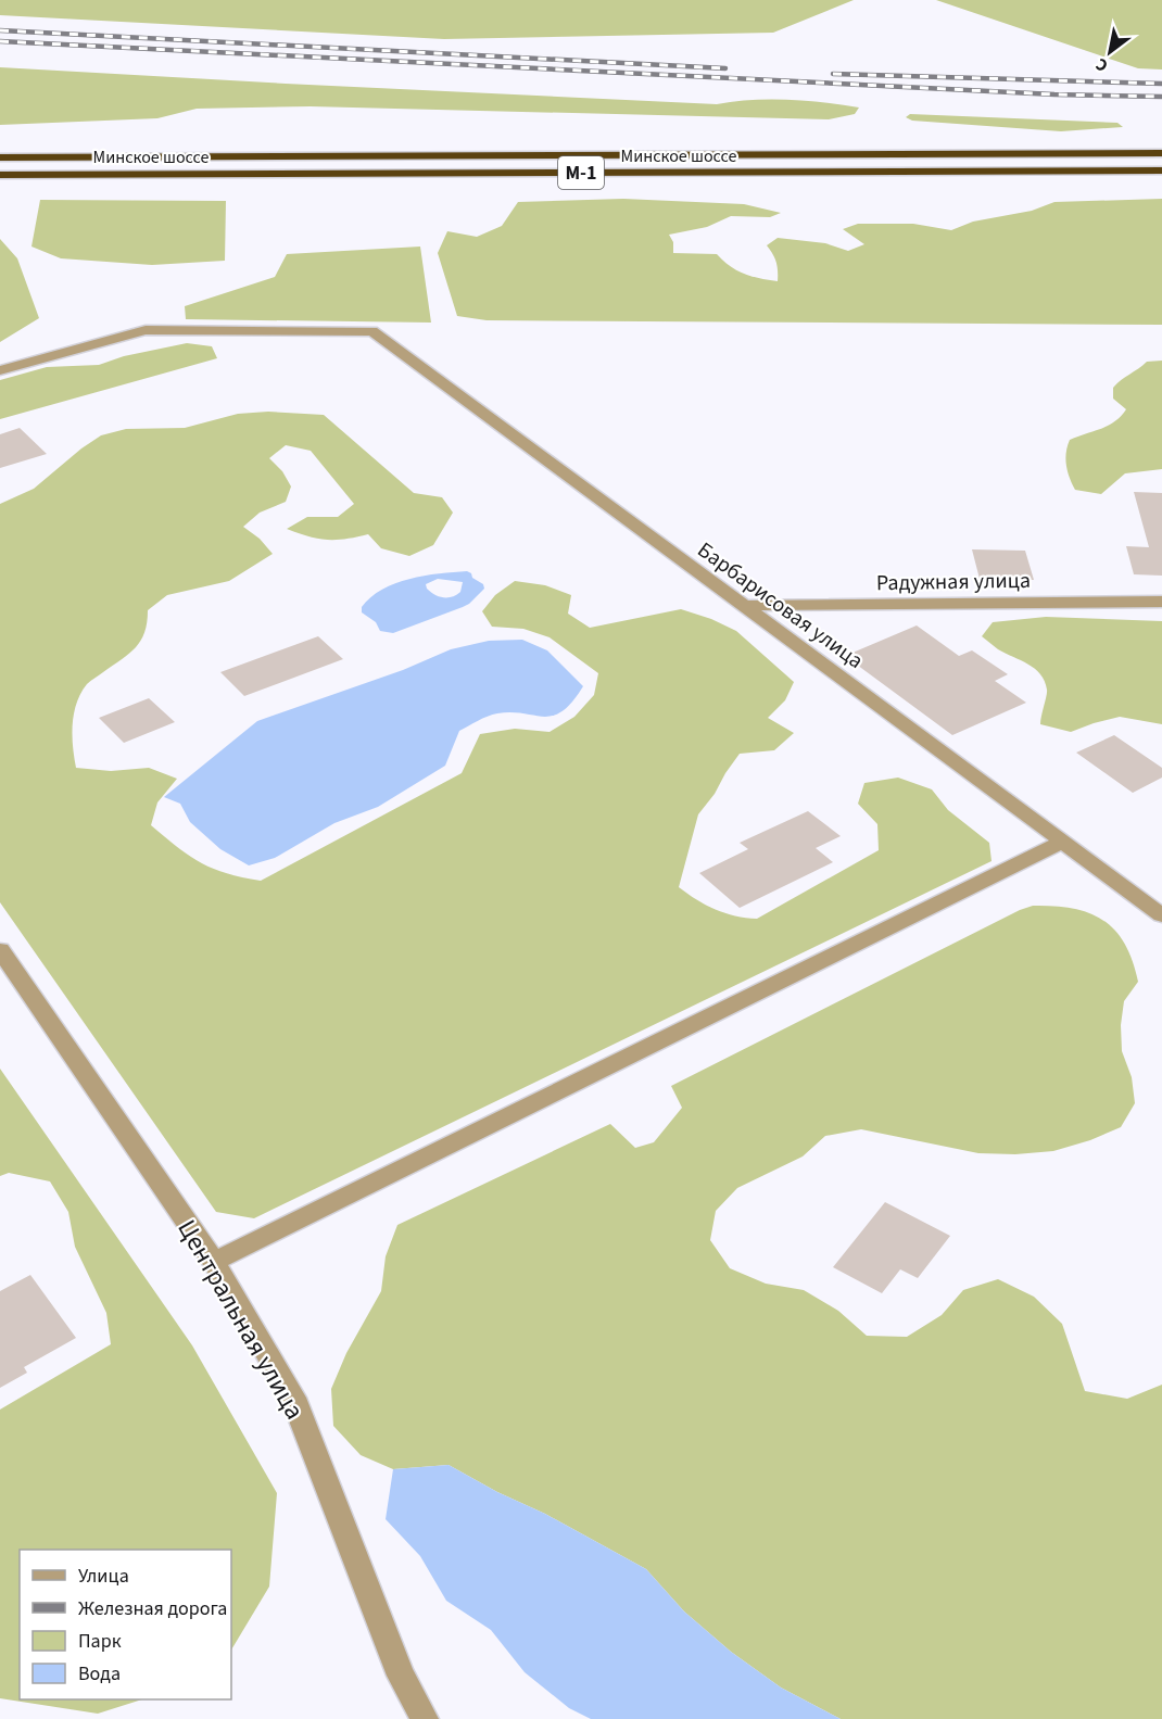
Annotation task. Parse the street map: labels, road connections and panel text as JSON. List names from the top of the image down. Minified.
{"streets":{"highway":["Минское шоссе","М-1"],"street":["Радужная улица","Барбарисовая улица","Центральная улица"]},"crossings":[["Радужная улица","Барбарисовая улица"]],"legend":["Улица","Железная дорога","Парк","Вода"],"north":"bottom left"}
